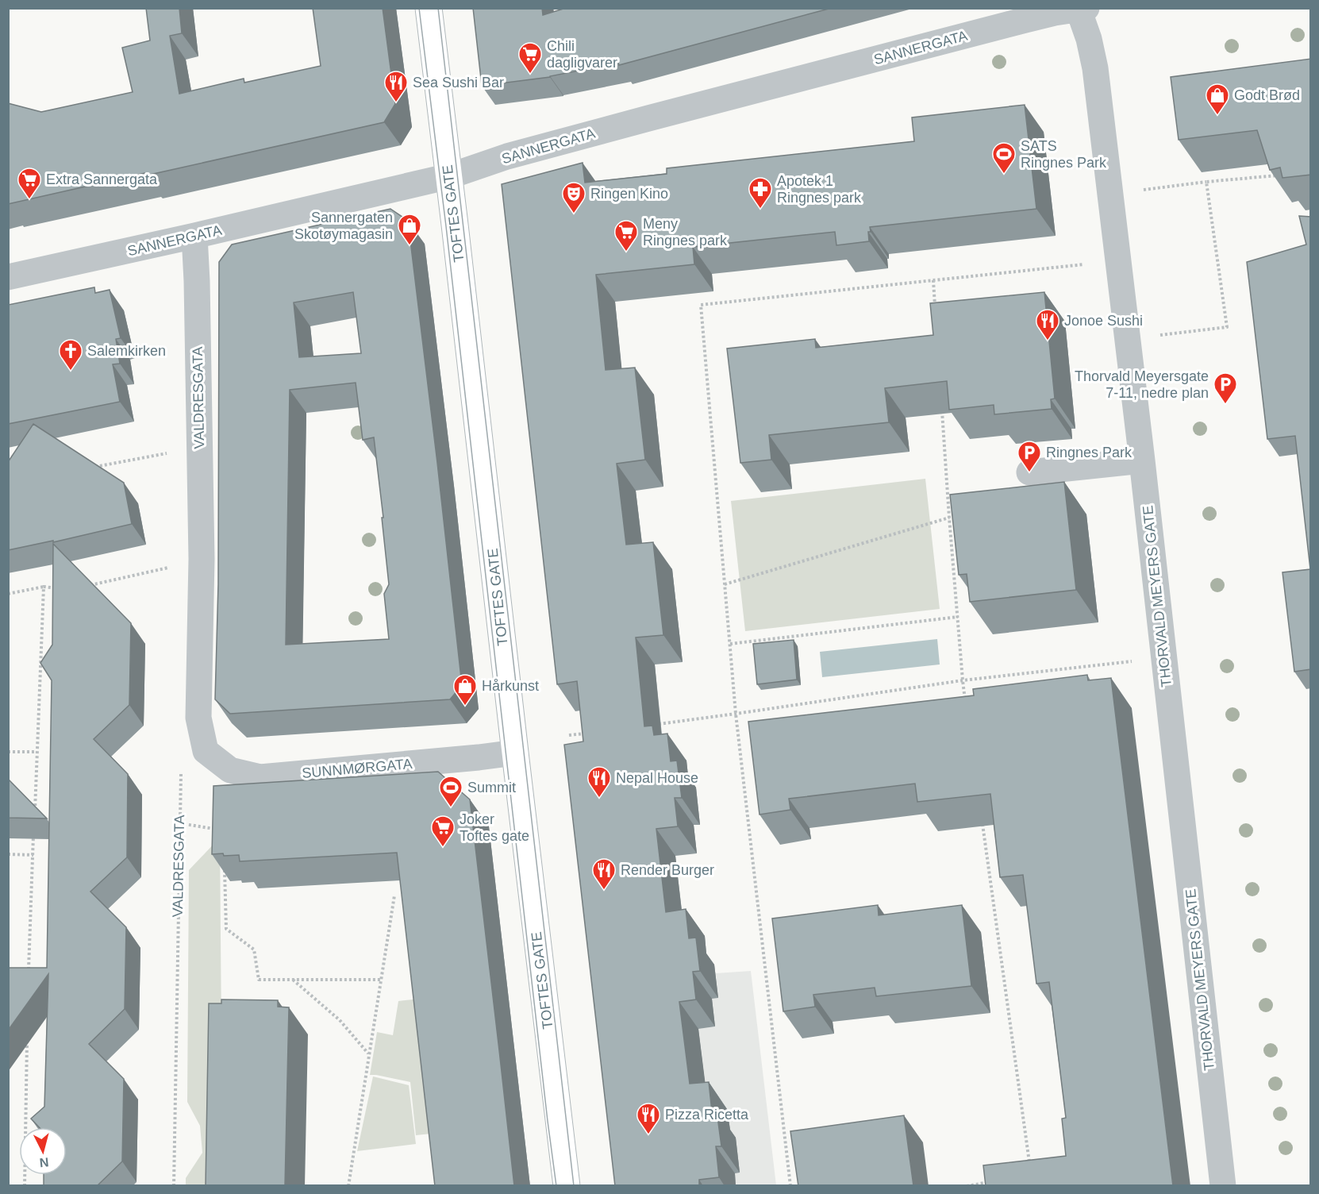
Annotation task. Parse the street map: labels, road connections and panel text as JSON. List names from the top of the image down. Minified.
{"streets":{"main road":["TOFTES GATE"],"street":["SANNERGATA","VALDRESGATA","THORVALD MEYERS GATE","SUNNMØRGATA"]},"crossings":[["SANNERGATA","TOFTES GATE"],["SANNERGATA","VALDRESGATA"],["SANNERGATA","THORVALD MEYERS GATE"],["TOFTES GATE","SUNNMØRGATA"],["VALDRESGATA","SUNNMØRGATA"]],"places":{"supermarket":["Chili dagligvarer","Extra Sannergata","Meny Ringnes park","Joker Toftes gate"],"restaurant":["Sea Sushi Bar","Jonoe Sushi","Nepal House","Render Burger","Pizza Ricetta"],"shop":["Godt Brød","Sannergaten Skotøymagasin","Hårkunst"],"sports":["SATS Ringnes Park","Summit"],"pharmacy":["Apotek 1 Ringnes park"],"theatre":["Ringen Kino"],"church":["Salemkirken"],"parking":["Thorvald Meyersgate 7-11, nedre plan","Ringnes Park"]},"north":"bottom"}
